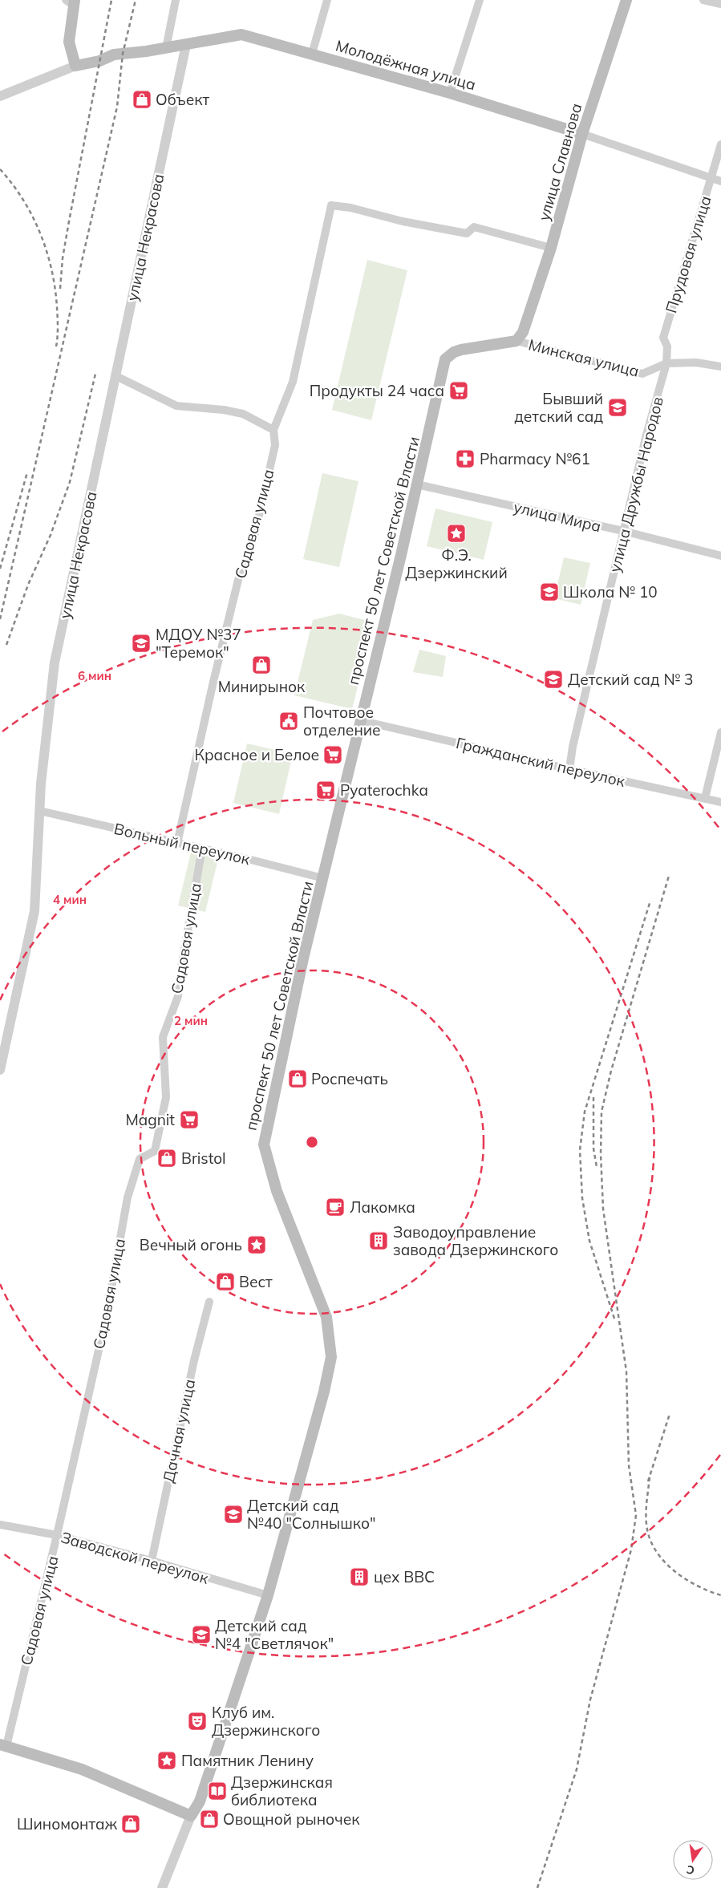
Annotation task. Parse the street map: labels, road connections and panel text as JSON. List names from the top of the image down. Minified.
{"streets":{"main road":["Молодёжная улица","улица Славнова","проспект 50 лет Советской Власти"],"street":["улица Некрасова","Прудовая улица","Минская улица","улица Дружбы Народов","улица Мира","Садовая улица","Гражданский переулок","Вольный переулок","Дачная улица","Заводской переулок"]},"crossings":[["Молодёжная улица","улица Славнова"],["Молодёжная улица","улица Некрасова"],["Молодёжная улица","Прудовая улица"],["улица Славнова","Минская улица"],["улица Славнова","Садовая улица"],["улица Славнова","проспект 50 лет Советской Власти"],["улица Некрасова","Вольный переулок"],["Прудовая улица","Минская улица"],["Прудовая улица","улица Дружбы Народов"],["Минская улица","улица Дружбы Народов"],["Минская улица","проспект 50 лет Советской Власти"],["улица Дружбы Народов","улица Мира"],["улица Дружбы Народов","Гражданский переулок"],["улица Мира","проспект 50 лет Советской Власти"],["Садовая улица","Вольный переулок"],["Садовая улица","Заводской переулок"],["проспект 50 лет Советской Власти","Гражданский переулок"],["проспект 50 лет Советской Власти","Вольный переулок"],["проспект 50 лет Советской Власти","Заводской переулок"],["Дачная улица","Заводской переулок"]],"places":{"shop":["Объект","Минирынок","Роспечать","Bristol","Вест","Овощной рыночек","Шиномонтаж"],"supermarket":["Продукты 24 часа","Красное и Белое","Pyaterochka","Magnit"],"school or university":["Бывший детский сад","Школа № 10","МДОУ №37 \"Теремок\"","Детский сад № 3","Детский сад №40 \"Солнышко\"","Детский сад №4 \"Светлячок\""],"pharmacy":["Pharmacy №61"],"place":["Ф.Э. Дзержинский","Вечный огонь","Памятник Ленину"],"public building":["Почтовое отделение"],"cafe":["Лакомка"],"building":["Заводоуправление завода Дзержинского","цех ВВС"],"theatre":["Клуб им. Дзержинского"],"library":["Дзержинская библиотека"]},"north":"bottom","rings":["6 мин","4 мин","2 мин"]}
